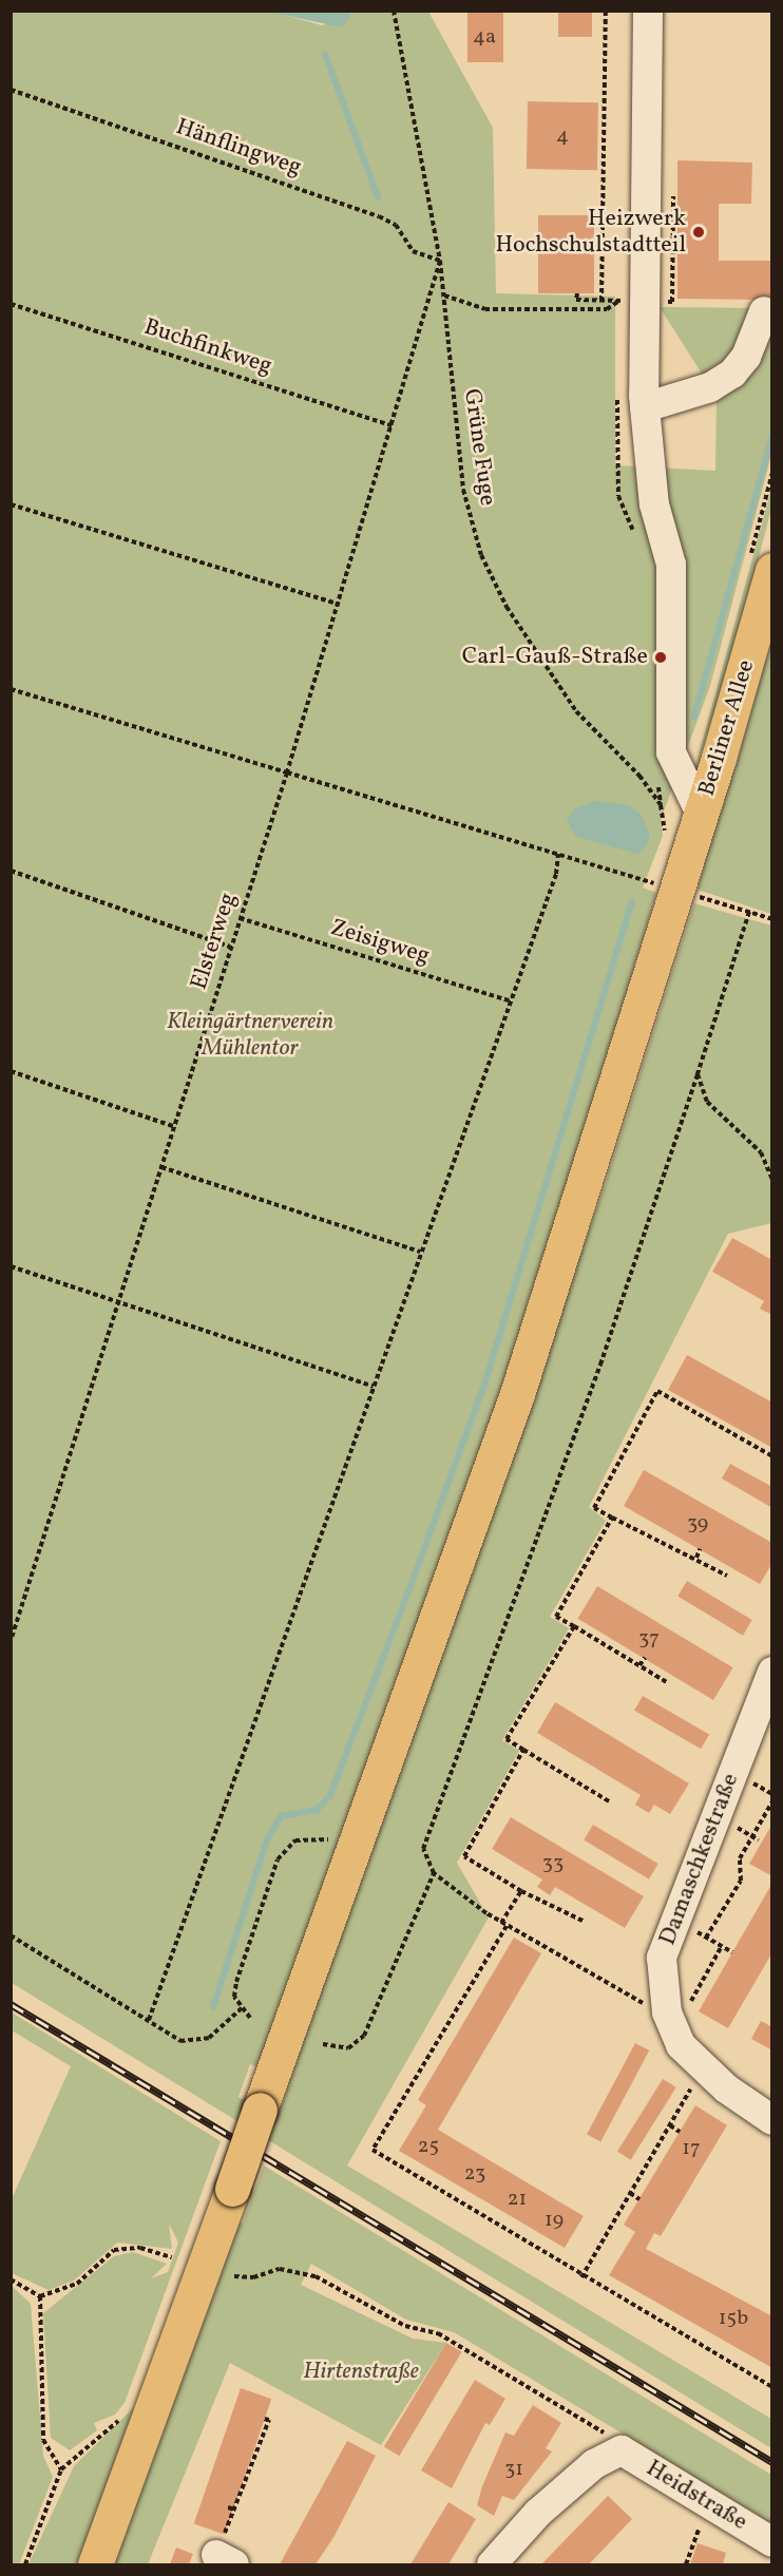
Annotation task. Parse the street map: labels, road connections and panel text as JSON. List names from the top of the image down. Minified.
{"streets":{"main road":["Berliner Allee"],"street":["Damaschkestraße","Heidstraße"],"path":["Hänflingweg","Buchfinkweg","Grüne Fuge","Elsterweg","Zeisigweg"]},"crossings":[["Hänflingweg","Grüne Fuge"],["Hänflingweg","Elsterweg"],["Buchfinkweg","Elsterweg"],["Grüne Fuge","Elsterweg"],["Elsterweg","Zeisigweg"]],"parks":["Kleingärtnerverein Mühlentor","Hirtenstraße"],"places":["Heizwerk Hochschulstadtteil","Carl-Gauß-Straße"],"house_numbers":["4a","4","39","37","33","25","17","23","21","19","15b","31"]}
